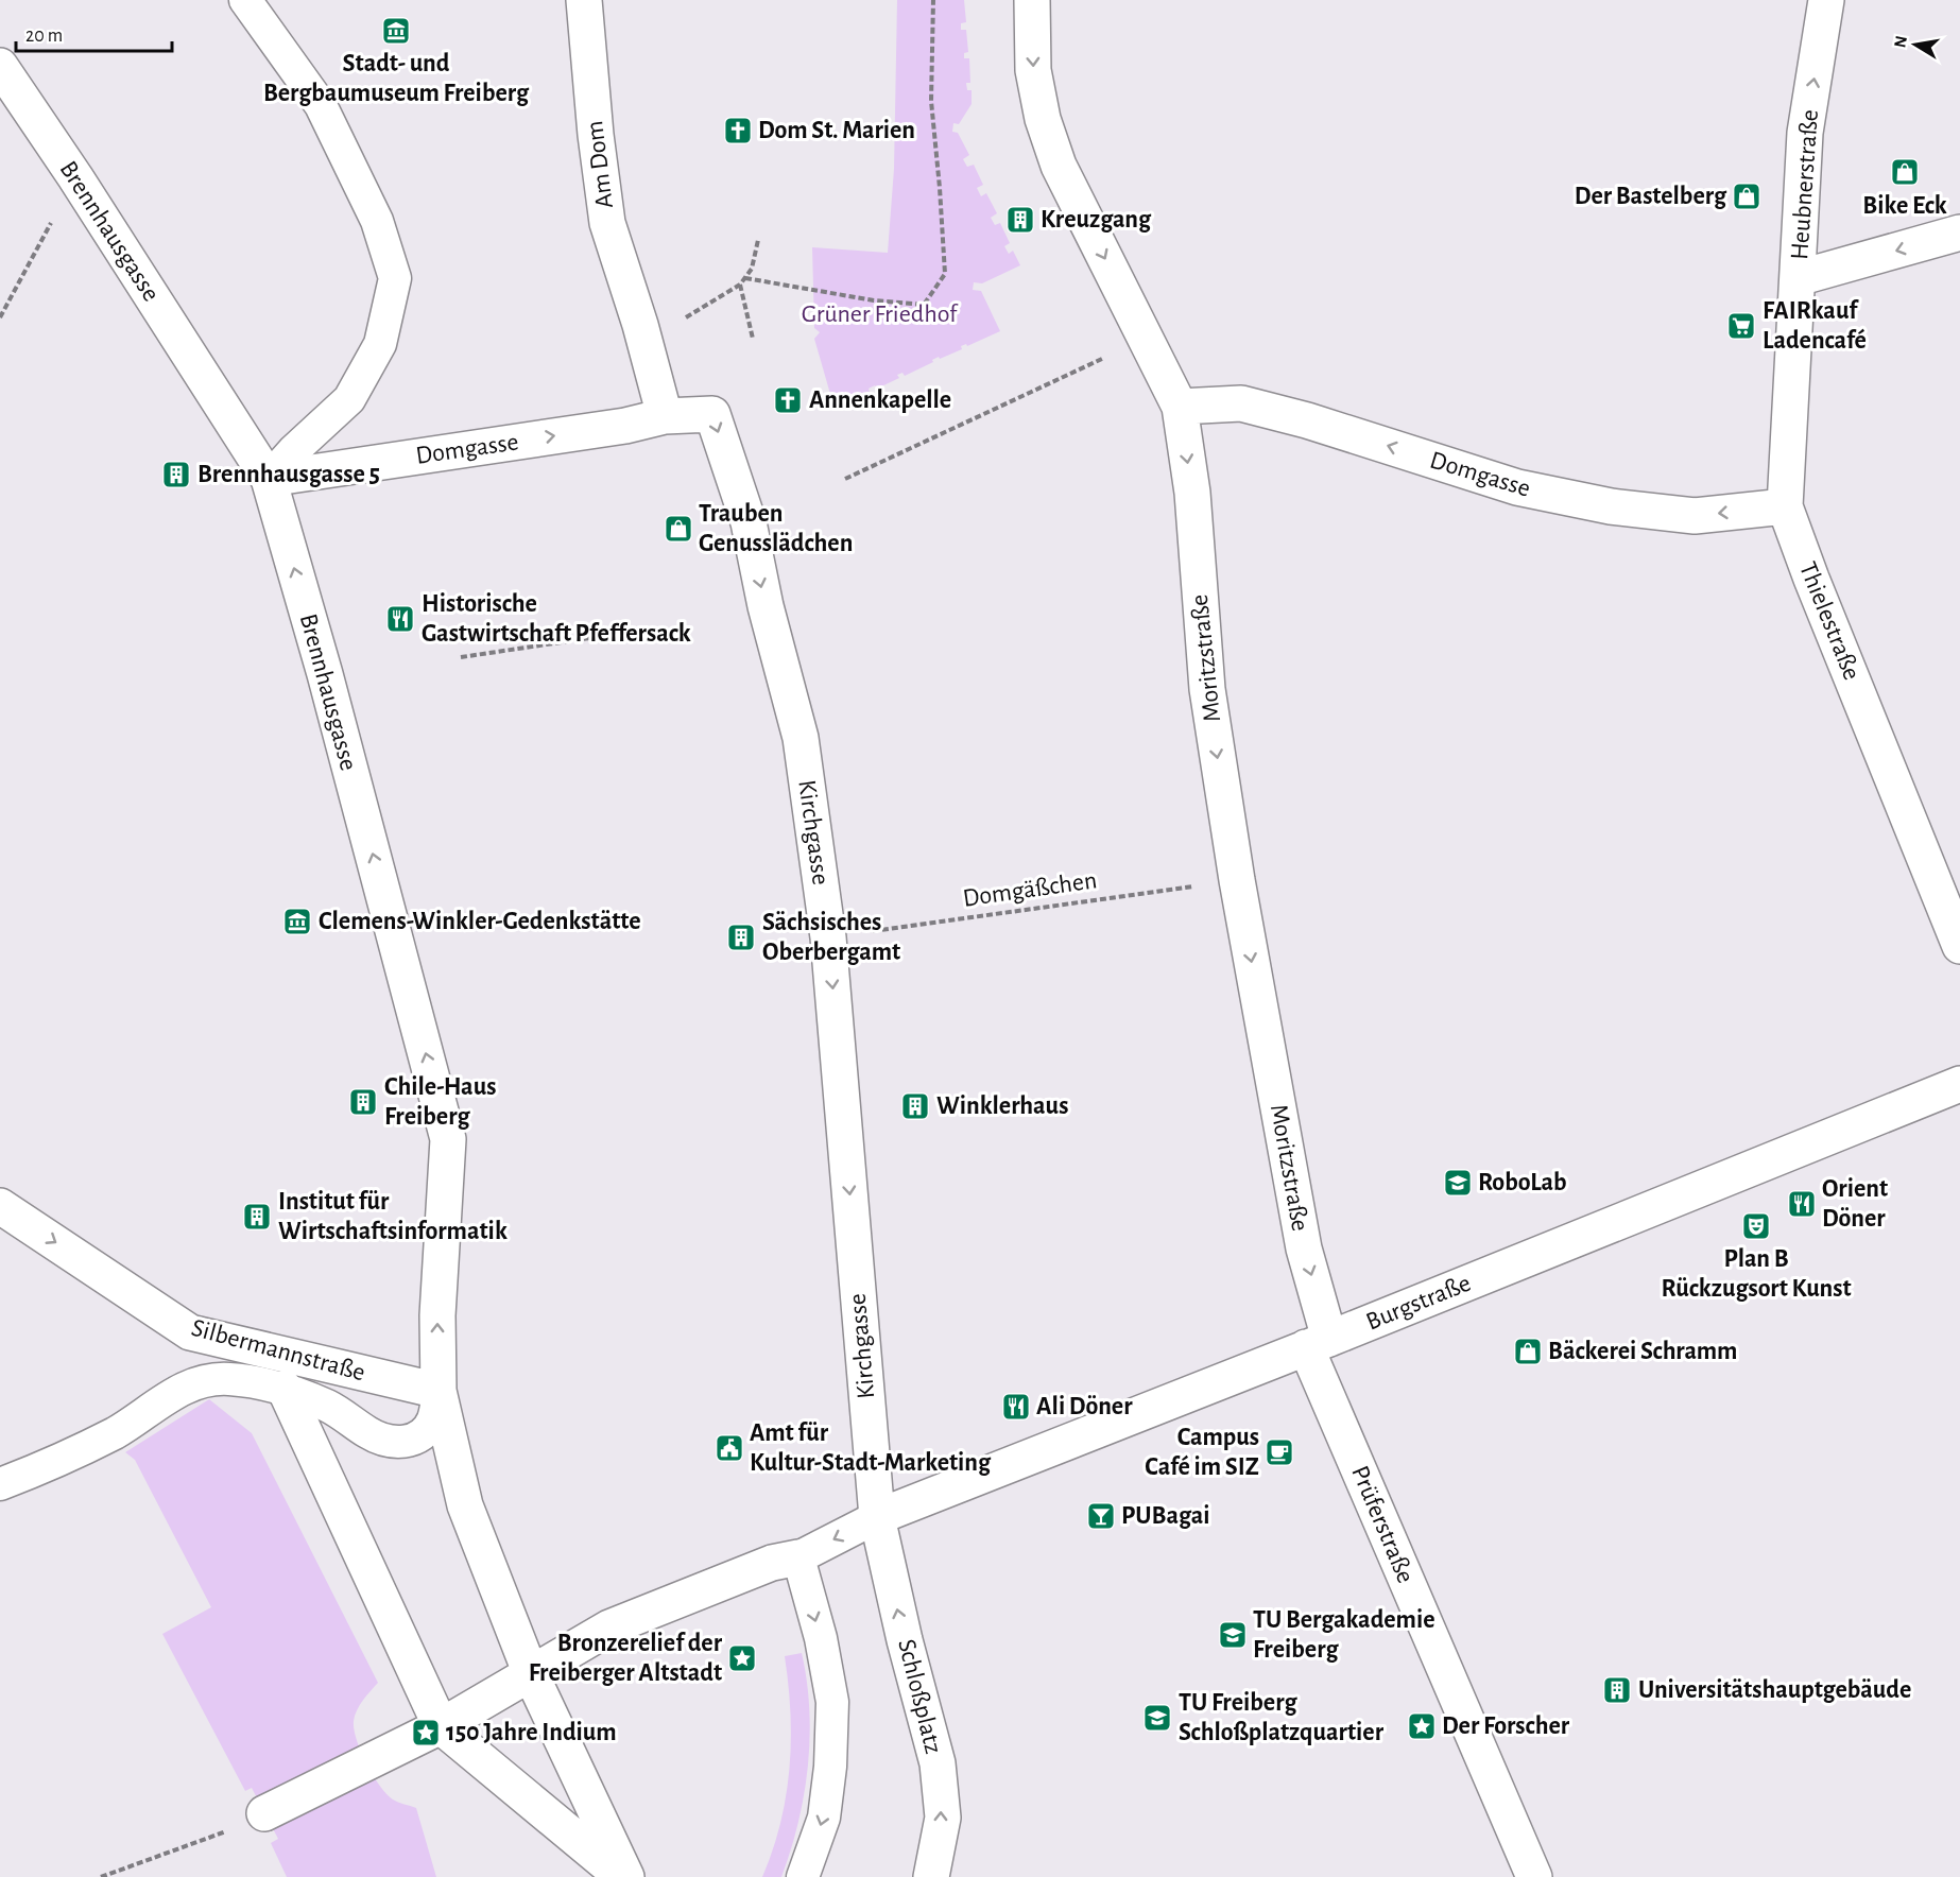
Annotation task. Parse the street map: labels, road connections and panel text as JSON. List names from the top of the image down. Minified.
{"streets":{"street":["Am Dom","Heubnerstraße","Brennhausgasse","Domgasse","Thielestraße","Moritzstraße","Kirchgasse","Burgstraße","Silbermannstraße","Prüferstraße","Schloßplatz"],"path":["Domgäßchen"]},"crossings":[["Heubnerstraße","Thielestraße"],["Brennhausgasse","Domgasse"],["Brennhausgasse","Silbermannstraße"],["Domgasse","Thielestraße"],["Domgasse","Moritzstraße"],["Domgasse","Kirchgasse"],["Moritzstraße","Domgäßchen"],["Moritzstraße","Burgstraße"],["Moritzstraße","Prüferstraße"],["Kirchgasse","Domgäßchen"],["Kirchgasse","Burgstraße"],["Kirchgasse","Schloßplatz"],["Burgstraße","Prüferstraße"],["Burgstraße","Schloßplatz"]],"one_way":["Brennhausgasse","Moritzstraße","Kirchgasse","Silbermannstraße","Schloßplatz"],"parks":["Grüner Friedhof"],"places":{"museum":["Stadt- und Bergbaumuseum Freiberg","Clemens-Winkler-Gedenkstätte"],"church":["Dom St. Marien","Annenkapelle"],"shop":["Bike Eck","Der Bastelberg","Trauben Genusslädchen","Bäckerei Schramm"],"building":["Kreuzgang","Brennhausgasse 5","Sächsisches Oberbergamt","Chile-Haus Freiberg","Winklerhaus","Institut für Wirtschaftsinformatik","Universitätshauptgebäude"],"supermarket":["FAIRkauf Ladencafé"],"restaurant":["Historische Gastwirtschaft Pfeffersack","Orient Döner","Ali Döner"],"school or university":["RoboLab","TU Bergakademie Freiberg","TU Freiberg Schloßplatzquartier"],"theatre":["Plan B Rückzugsort Kunst"],"public building":["Amt für Kultur-Stadt-Marketing"],"cafe":["Campus Café im SIZ"],"bar":["PUBagai"],"place":["Bronzerelief der Freiberger Altstadt","Der Forscher","150 Jahre Indium"]},"scale_bar":"20 m","north":"left"}
